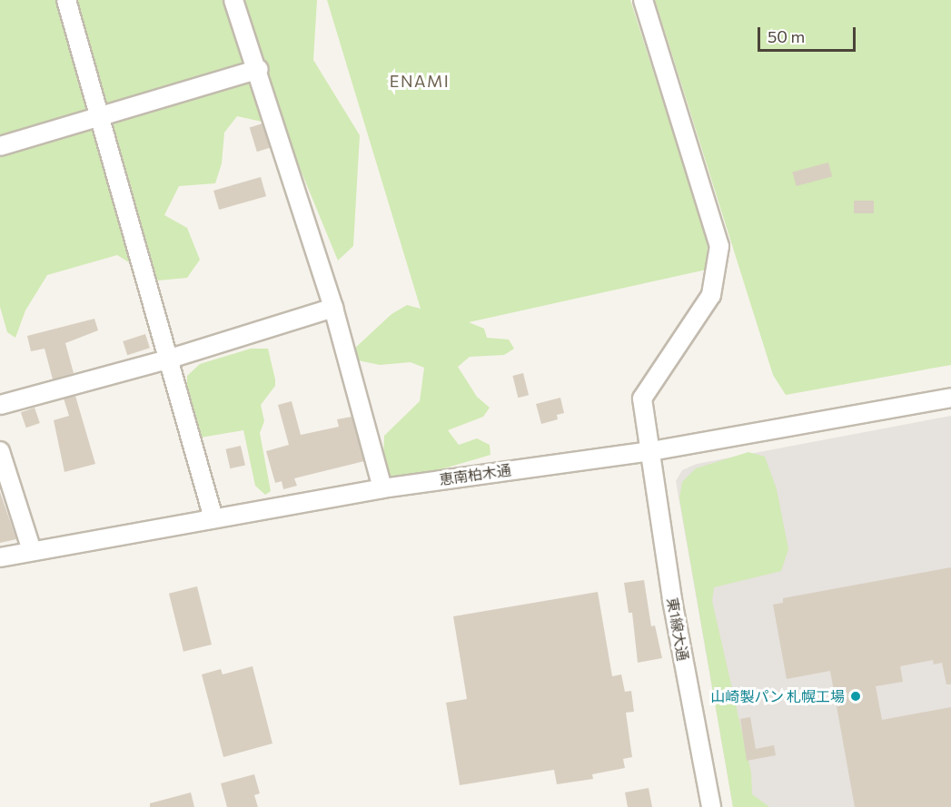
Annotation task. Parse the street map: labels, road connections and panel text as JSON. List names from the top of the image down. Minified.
{"streets":{"street":["恵南柏木通","東1線大通"]},"crossings":[["恵南柏木通","東1線大通"]],"districts":["ENAMI"],"places":["山崎製パン 札幌工場"],"scale_bar":"50 m"}
